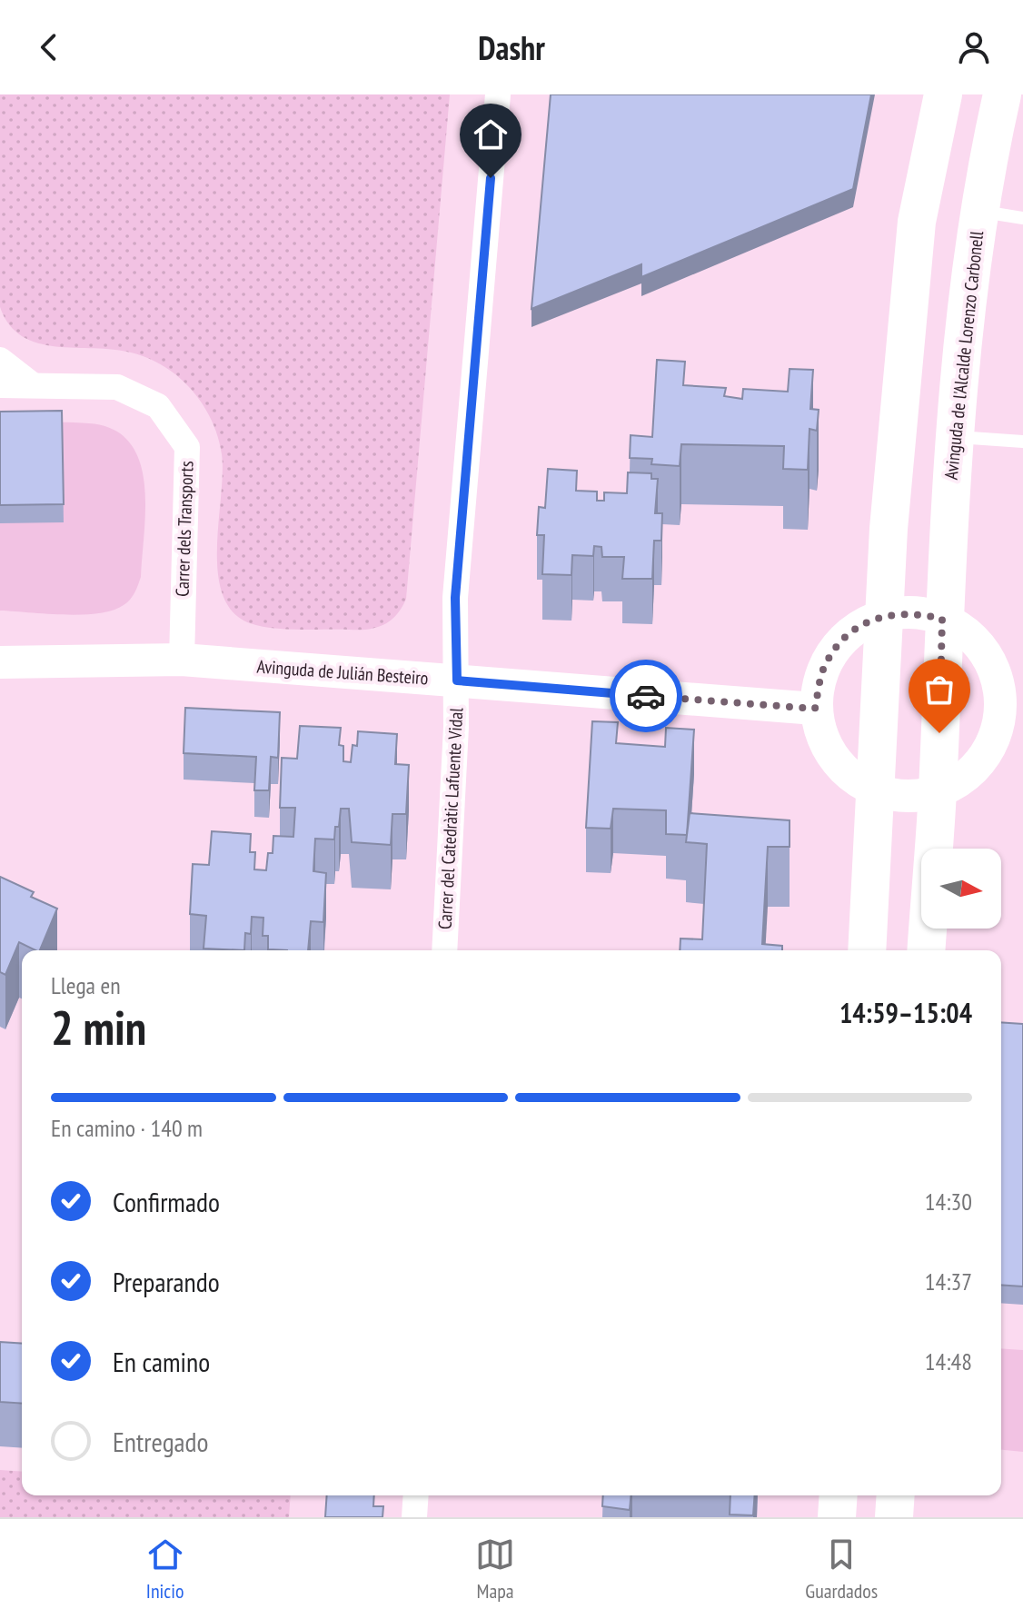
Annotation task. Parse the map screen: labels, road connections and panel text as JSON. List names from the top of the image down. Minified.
{"streets":{"main road":["Avinguda de l'Alcalde Lorenzo Carbonell"],"street":["Carrer dels Transports","Avinguda de Julián Besteiro","Carrer del Catedràtic Lafuente Vidal"]},"crossings":[["Carrer dels Transports","Avinguda de Julián Besteiro"],["Avinguda de Julián Besteiro","Carrer del Catedràtic Lafuente Vidal"]],"north":"right","page":{"header":"Dashr","heading":["2 min","Llega en","14:59–15:04"],"bar":"En camino · 140 m","list":[["Confirmado","14:30"],["Preparando","14:37"],["En camino","14:48"],"Entregado"],"tabs":["Inicio","Mapa","Guardados"]}}
